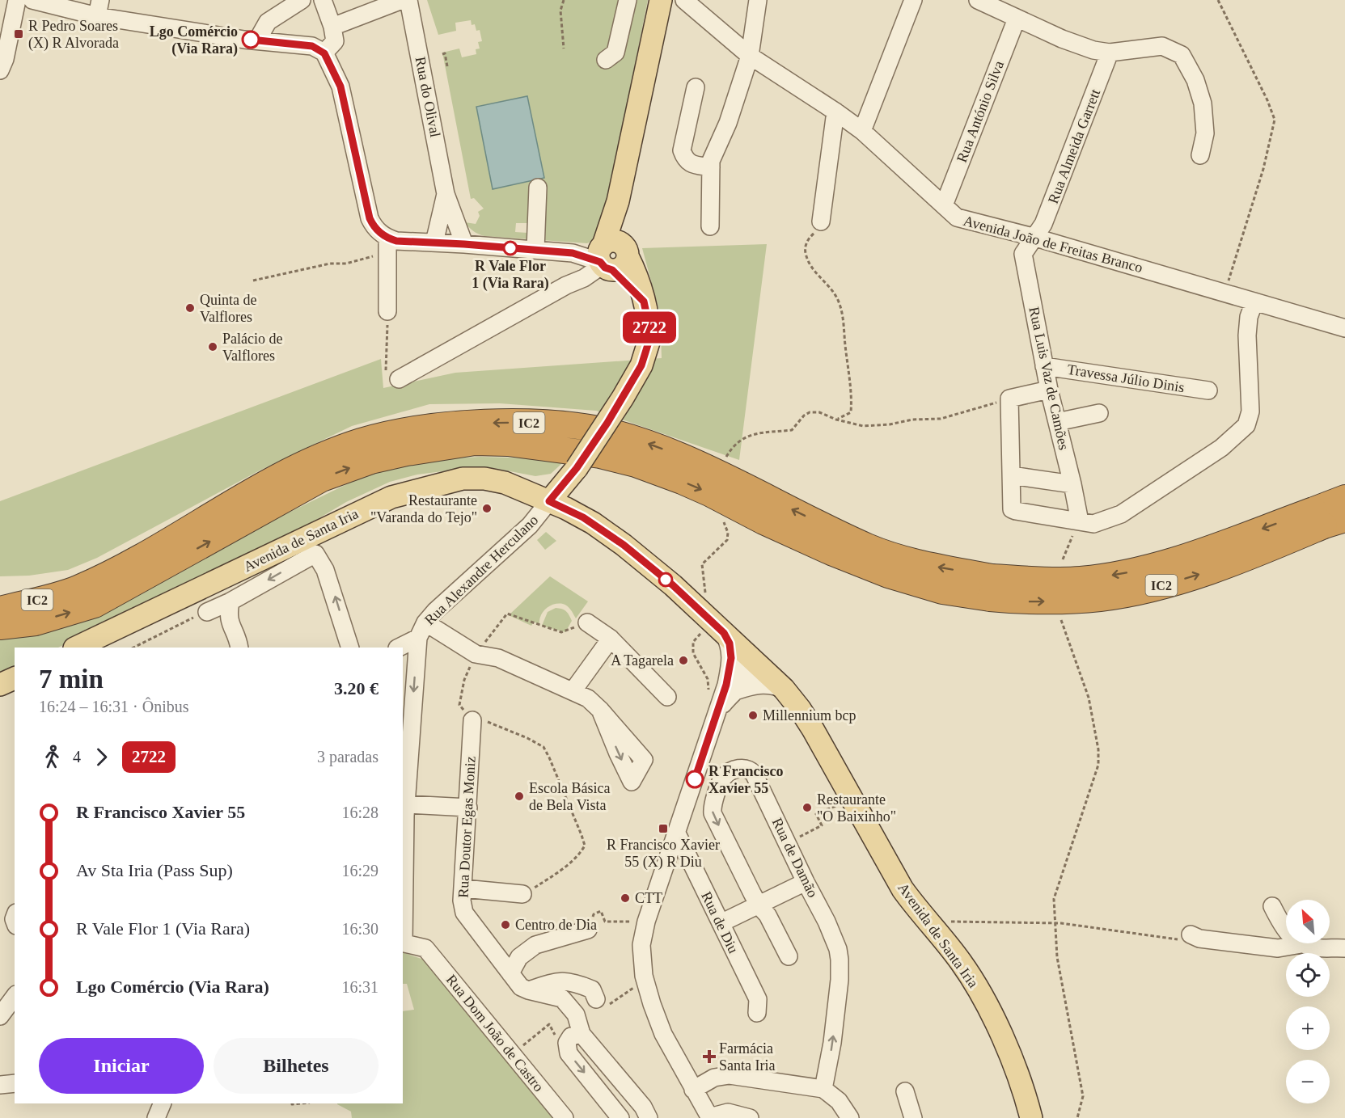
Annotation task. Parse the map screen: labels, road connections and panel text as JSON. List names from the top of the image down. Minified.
{"streets":{"highway":["IC2"],"main road":["Avenida de Santa Iria","Rua Alexandre Herculano"],"street":["Rua do Olival","Rua António Silva","Rua Almeida Garrett","Avenida João de Freitas Branco","Rua Luis Vaz de Camões","Travessa Júlio Dinis","Rua Doutor Egas Moniz","Rua de Damão","Rua de Diu","Rua Dom João de Castro"]},"crossings":[["Rua António Silva","Avenida João de Freitas Branco"],["Rua Almeida Garrett","Avenida João de Freitas Branco"],["Rua Almeida Garrett","Rua Luis Vaz de Camões"],["Avenida João de Freitas Branco","Rua Luis Vaz de Camões"],["Rua Luis Vaz de Camões","Travessa Júlio Dinis"],["Avenida de Santa Iria","Rua Alexandre Herculano"]],"places":{"transit":["R Pedro Soares (X) R Alvorada","R Francisco Xavier 55 (X) R Diu"],"other":["Lgo Comércio (Via Rara)","R Vale Flor 1 (Via Rara)","Quinta de Valflores","Palácio de Valflores","Restaurante \"Varanda do Tejo\"","A Tagarela","Millennium bcp","R Francisco Xavier 55","Escola Básica de Bela Vista","Restaurante \"O Baixinho\"","CTT","Centro de Dia"],"health":["Farmácia Santa Iria"]},"lines":["bus line 2722"],"north":"top left","page":{"on_map":"2722","heading":["7 min","16:24 – 16:31 · Ônibus","3.20 €"],"legs":["4","2722","3 paradas"],"list":[{"name":"R Francisco Xavier 55","value":"16:28"},{"name":"Av Sta Iria (Pass Sup)","value":"16:29"},{"name":"R Vale Flor 1 (Via Rara)","value":"16:30"},{"name":"Lgo Comércio (Via Rara)","value":"16:31"}],"map_buttons":["+","−"],"buttons":["Iniciar","Bilhetes"]}}
